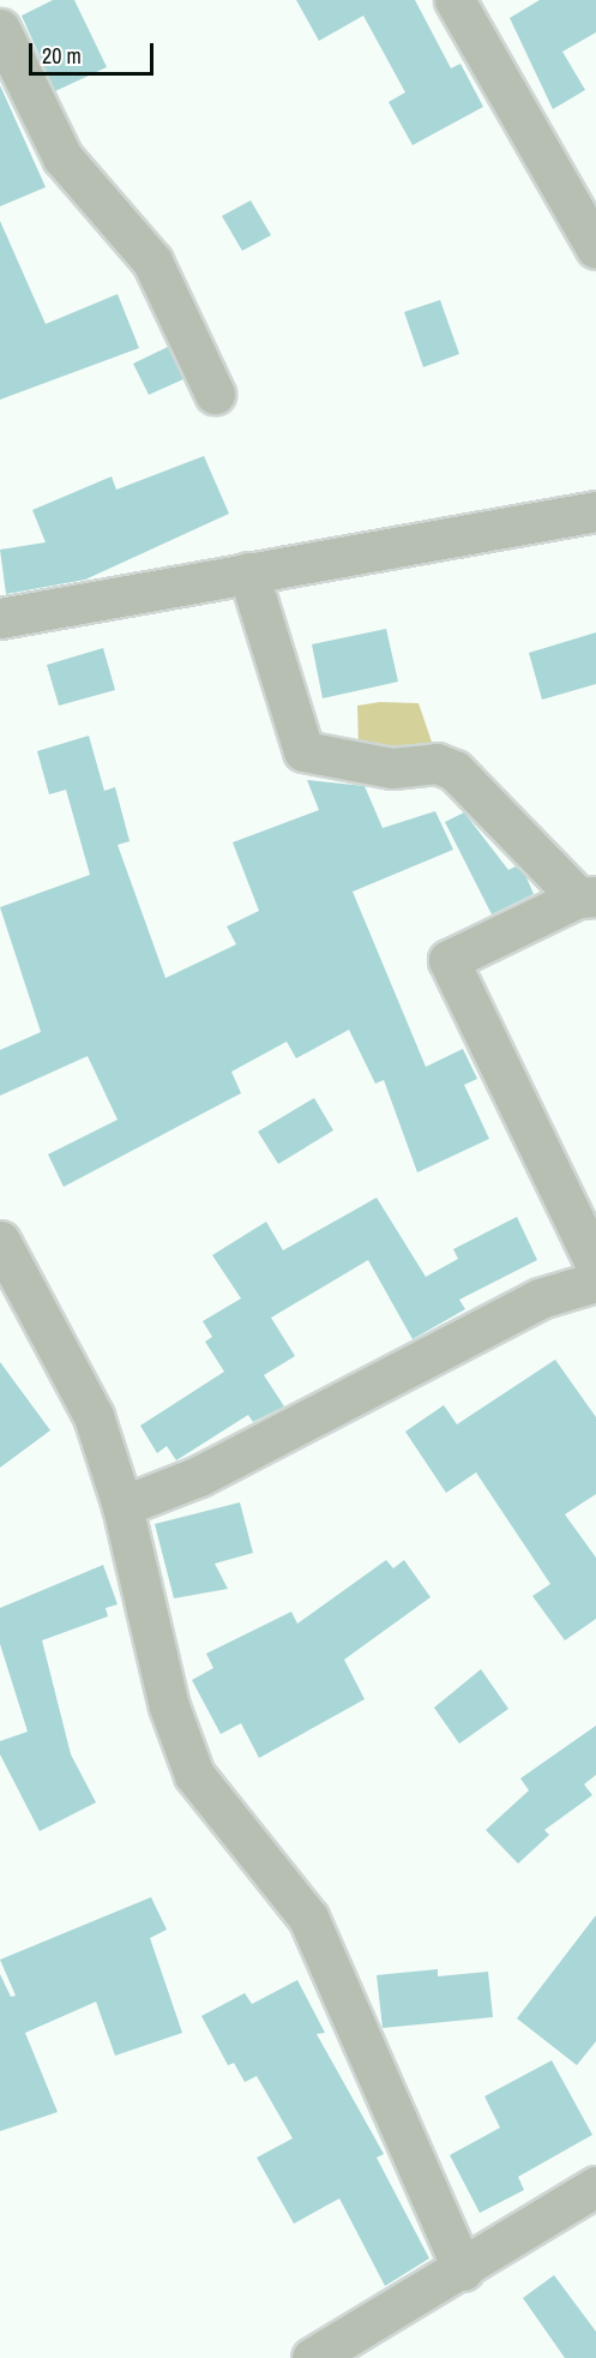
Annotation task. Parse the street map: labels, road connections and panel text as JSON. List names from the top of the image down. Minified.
{"scale_bar":"20 m"}
